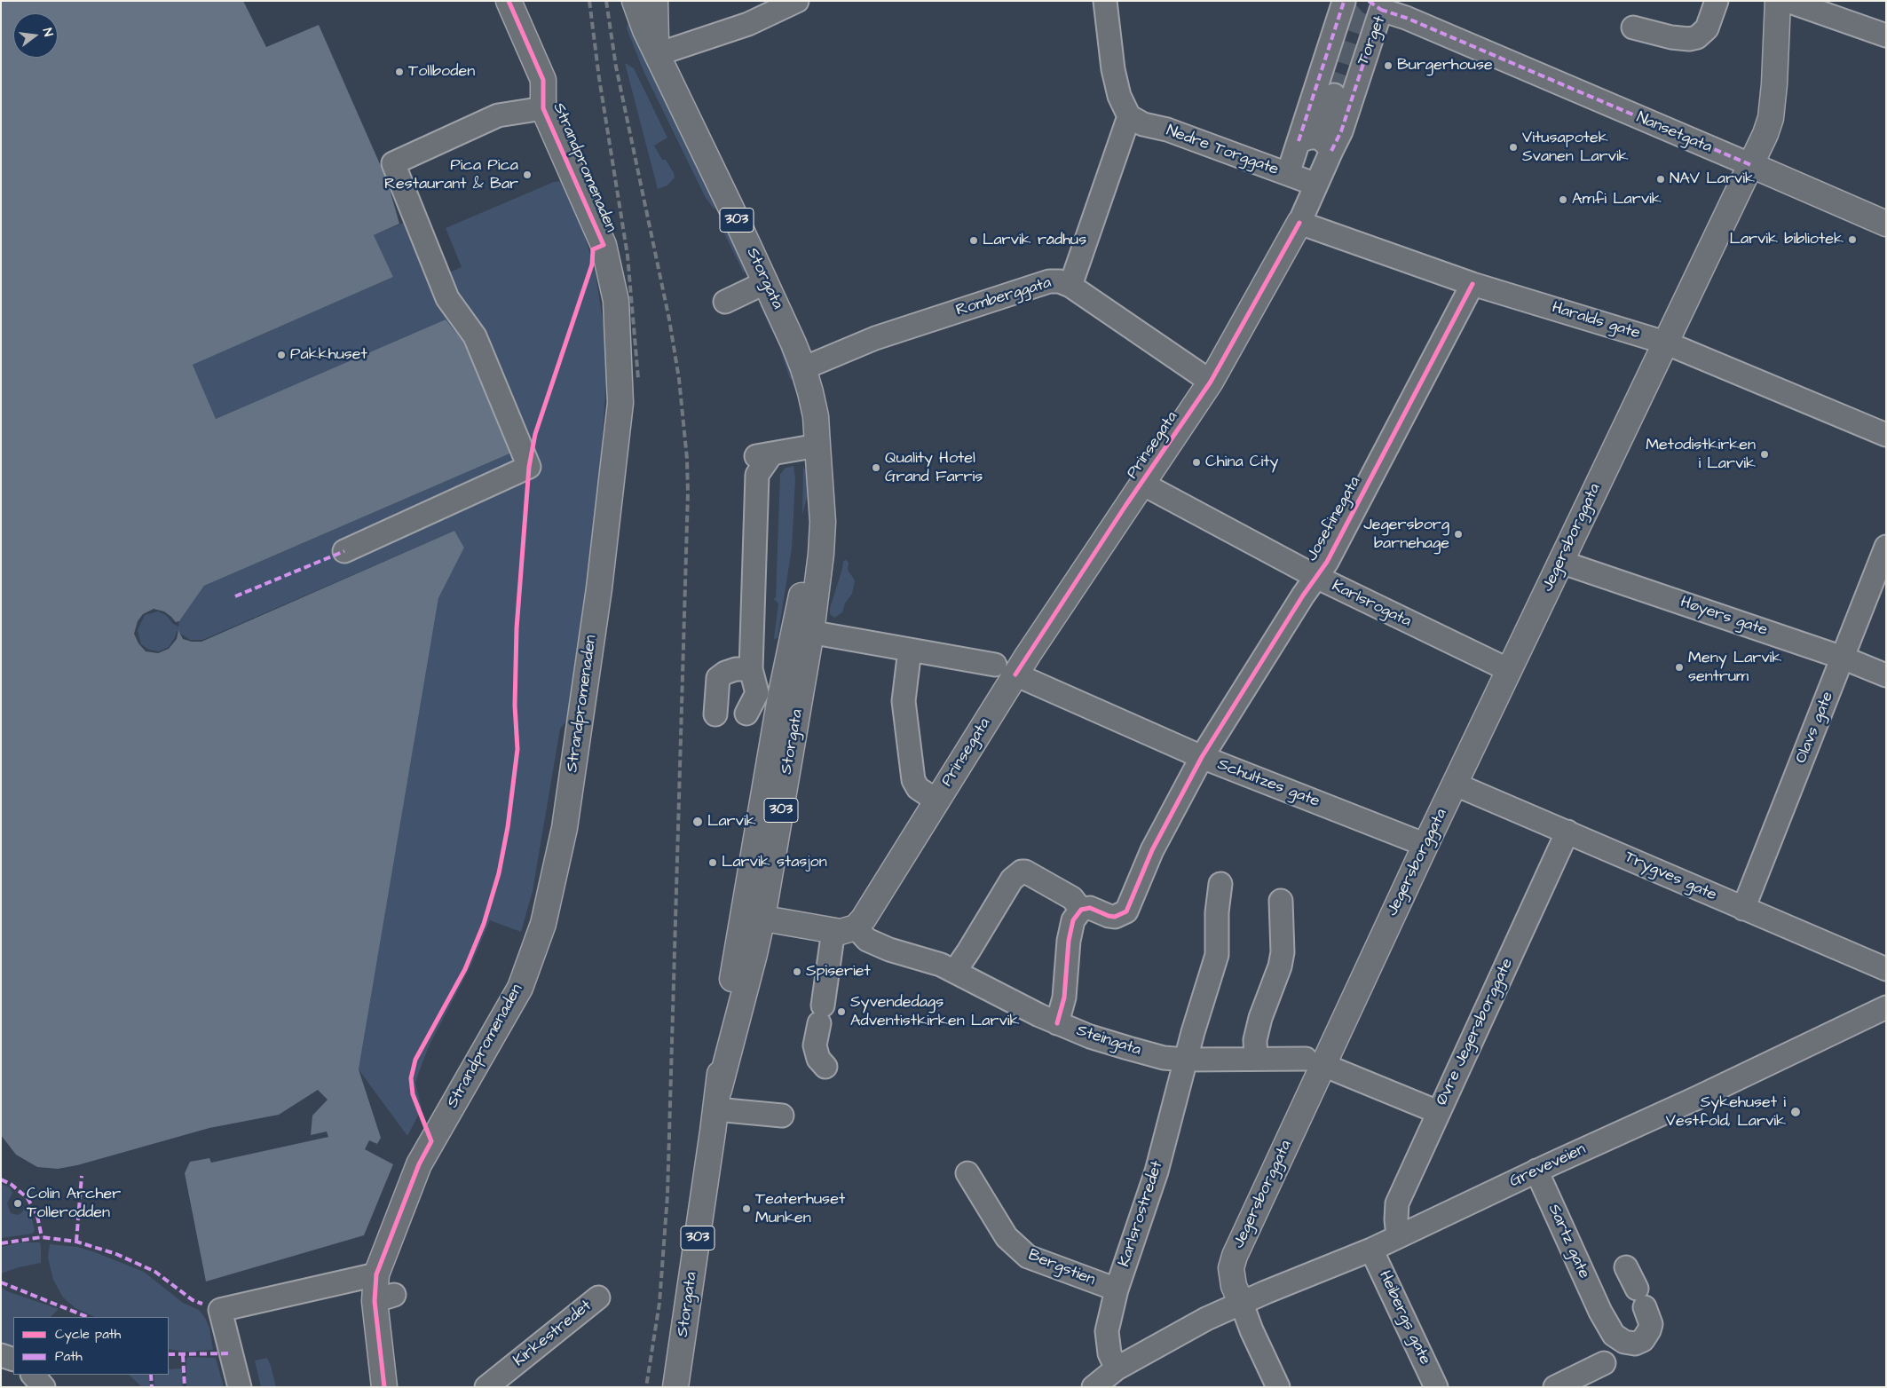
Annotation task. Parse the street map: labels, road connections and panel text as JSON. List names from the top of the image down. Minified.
{"streets":{"main road":["Nansetgata","Strandpromenaden","303","Storgata","Prinsegata","Jegersborggata"],"street":["Torget","Nedre Torggate","Romberggata","Haralds gate","Josefinegata","Karlsrogata","Høyers gate","Olavs gate","Schultzes gate","Trygves gate","Øvre Jegersborggate","Steingata","Greveveien","Karlsrostredet","Sartz gate","Bergstien","Heibergs gate","Kirkestredet"]},"crossings":[["Torget","Nansetgata"],["Torget","Nedre Torggate"],["Torget","Prinsegata"],["Nansetgata","Jegersborggata"],["Nedre Torggate","Prinsegata"],["Storgata","Romberggata"],["Storgata","Schultzes gate"],["Romberggata","Prinsegata"],["Haralds gate","Prinsegata"],["Haralds gate","Josefinegata"],["Haralds gate","Jegersborggata"],["Prinsegata","Karlsrogata"],["Prinsegata","Schultzes gate"],["Prinsegata","Steingata"],["Josefinegata","Karlsrogata"],["Josefinegata","Schultzes gate"],["Jegersborggata","Karlsrogata"],["Jegersborggata","Høyers gate"],["Jegersborggata","Schultzes gate"],["Jegersborggata","Trygves gate"],["Jegersborggata","Steingata"],["Jegersborggata","Greveveien"],["Høyers gate","Olavs gate"],["Olavs gate","Trygves gate"],["Trygves gate","Øvre Jegersborggate"],["Øvre Jegersborggate","Greveveien"],["Steingata","Karlsrostredet"],["Greveveien","Karlsrostredet"],["Greveveien","Sartz gate"],["Greveveien","Heibergs gate"],["Karlsrostredet","Bergstien"]],"places":["Burgerhouse","Tollboden","Vitusapotek Svanen Larvik","Pica Pica Restaurant & Bar","NAV Larvik","Amfi Larvik","Larvik bibliotek","Larvik rådhus","Pakkhuset","Metodistkirken i Larvik","China City","Quality Hotel Grand Farris","Jegersborg barnehage","Meny Larvik sentrum","Larvik","Larvik stasjon","Spiseriet","Syvendedags Adventistkirken Larvik","Sykehuset i Vestfold, Larvik","Colin Archer Tollerodden","Teaterhuset Munken"],"legend":["Cycle path","Path"],"north":"right"}
